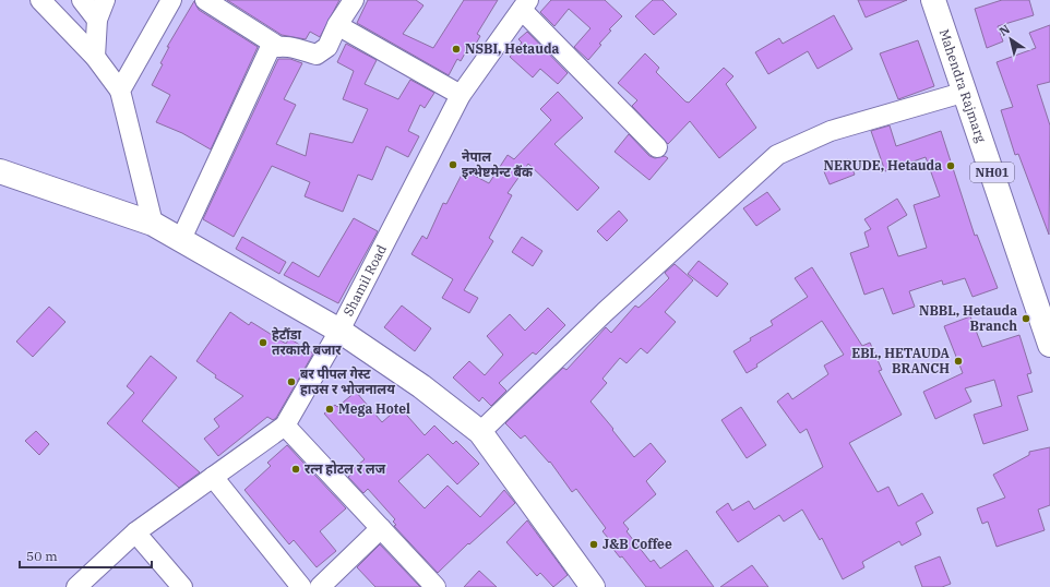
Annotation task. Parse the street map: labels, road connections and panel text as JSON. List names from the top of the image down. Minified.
{"streets":{"main road":["Mahendra Rajmarg","NH01"],"street":["Shamil Road"]},"places":["NSBI, Hetauda","नेपाल इन्भेष्टमेन्ट बैंक","NERUDE, Hetauda","NBBL, Hetauda Branch","हेटौंडा तरकारी बजार","EBL, HETAUDA BRANCH","बर पीपल गेस्ट हाउस र भोजनालय","Mega Hotel","रत्‍न होटल र लज","J&B Coffee"],"scale_bar":"50 m","north":"top left"}
